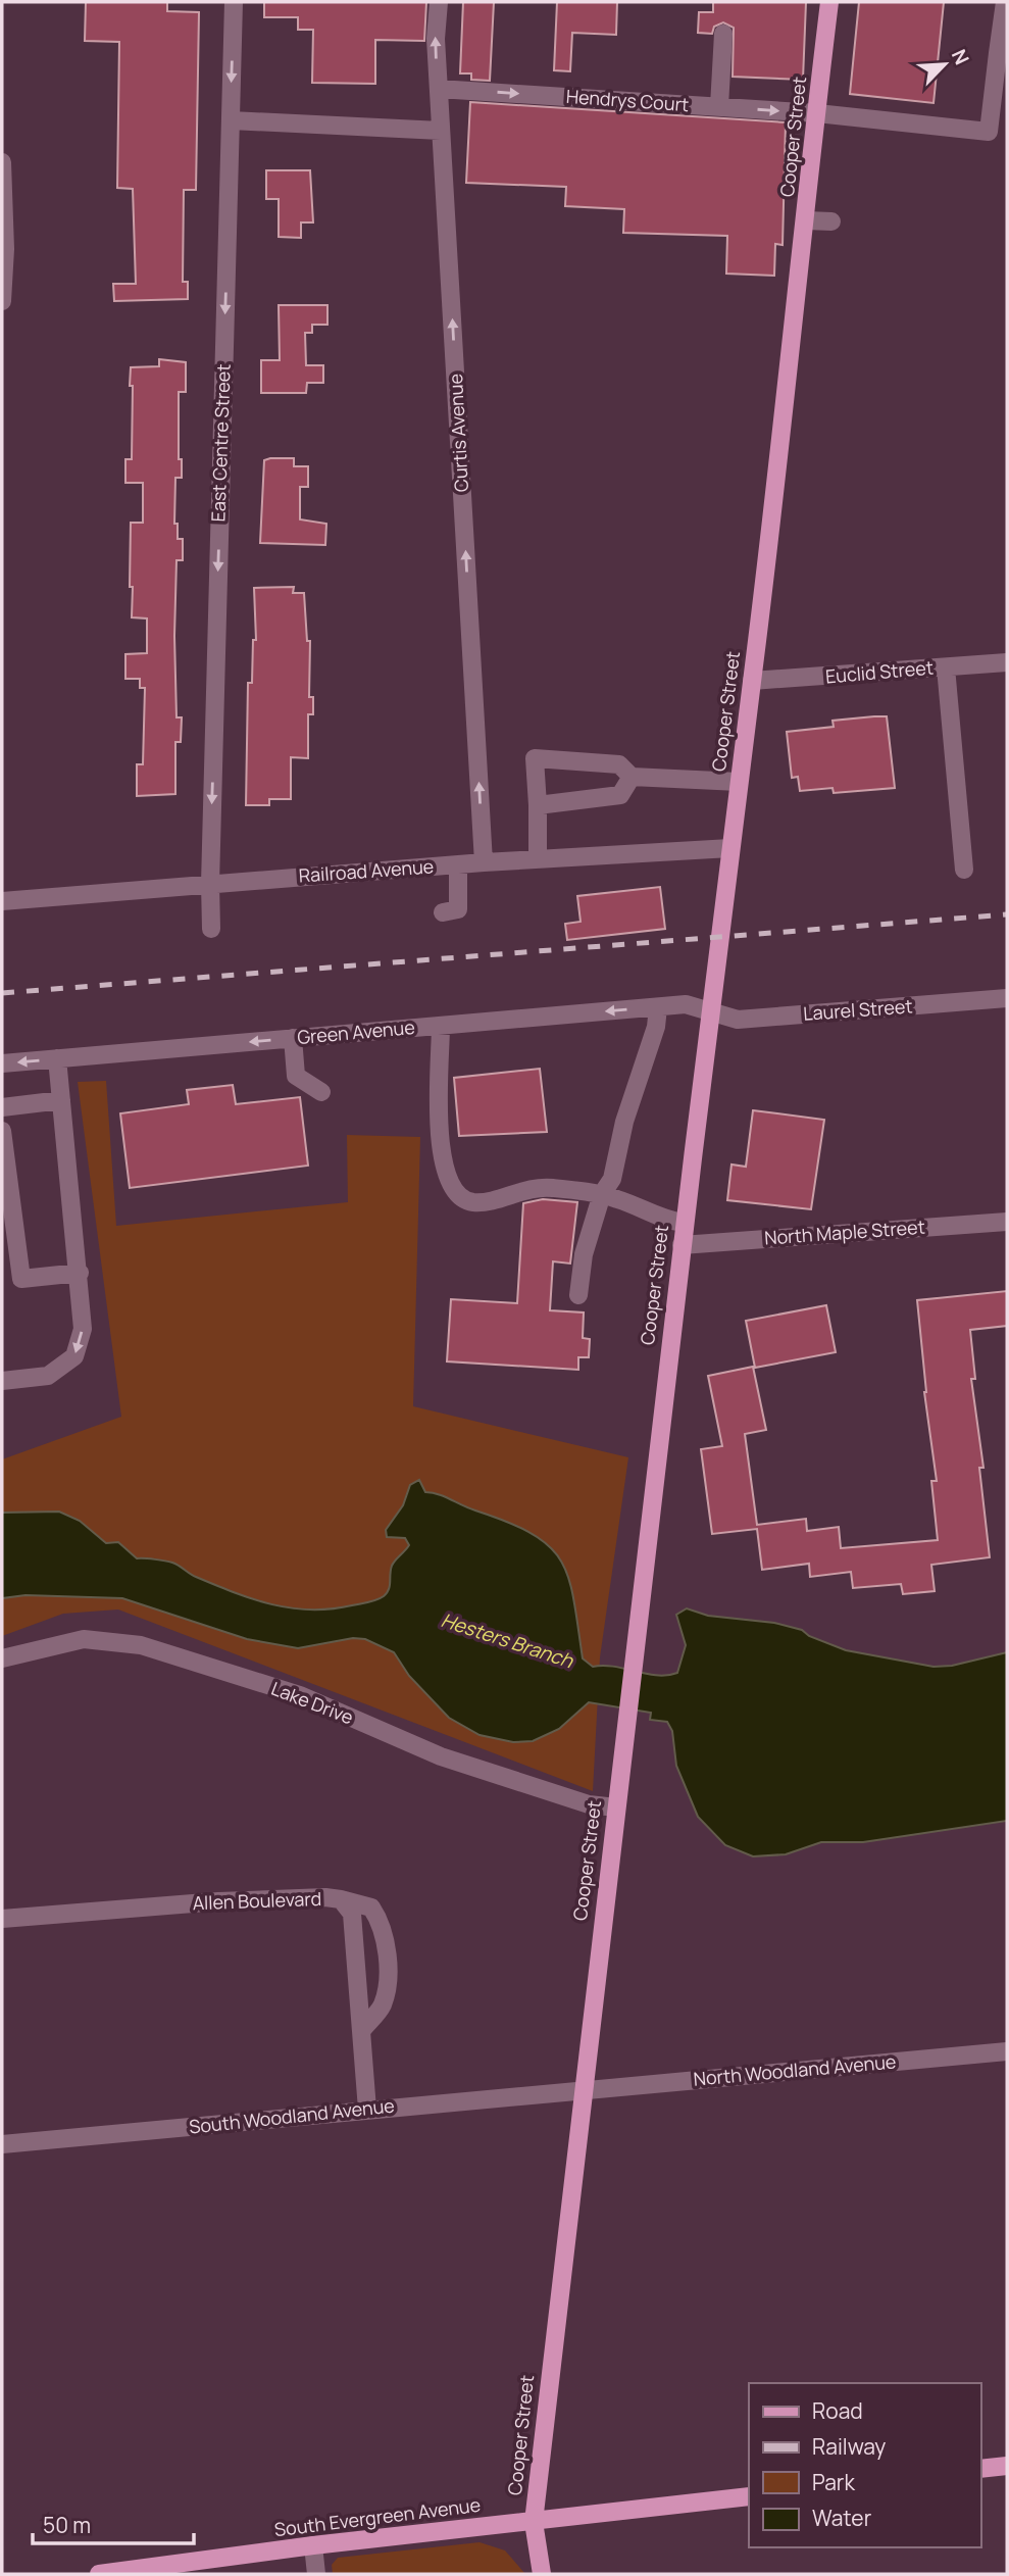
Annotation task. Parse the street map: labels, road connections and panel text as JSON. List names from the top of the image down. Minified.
{"streets":{"main road":["Cooper Street","South Evergreen Avenue"],"street":["Hendrys Court","Curtis Avenue","East Centre Street","Euclid Street","Railroad Avenue","Laurel Street","Green Avenue","North Maple Street","Lake Drive","Allen Boulevard","North Woodland Avenue","South Woodland Avenue"]},"crossings":[["Hendrys Court","Cooper Street"],["Hendrys Court","Curtis Avenue"],["Cooper Street","Euclid Street"],["Cooper Street","Railroad Avenue"],["Cooper Street","Laurel Street"],["Cooper Street","Green Avenue"],["Cooper Street","North Maple Street"],["Cooper Street","Lake Drive"],["Cooper Street","North Woodland Avenue"],["Cooper Street","South Woodland Avenue"],["Cooper Street","South Evergreen Avenue"],["Curtis Avenue","Railroad Avenue"],["East Centre Street","Railroad Avenue"],["Laurel Street","Green Avenue"],["Allen Boulevard","South Woodland Avenue"],["North Woodland Avenue","South Woodland Avenue"]],"one_way":["Hendrys Court","Curtis Avenue","East Centre Street","Green Avenue"],"water":["Hesters Branch"],"legend":["Road","Railway","Park","Water"],"scale_bar":"50 m","north":"top right"}
